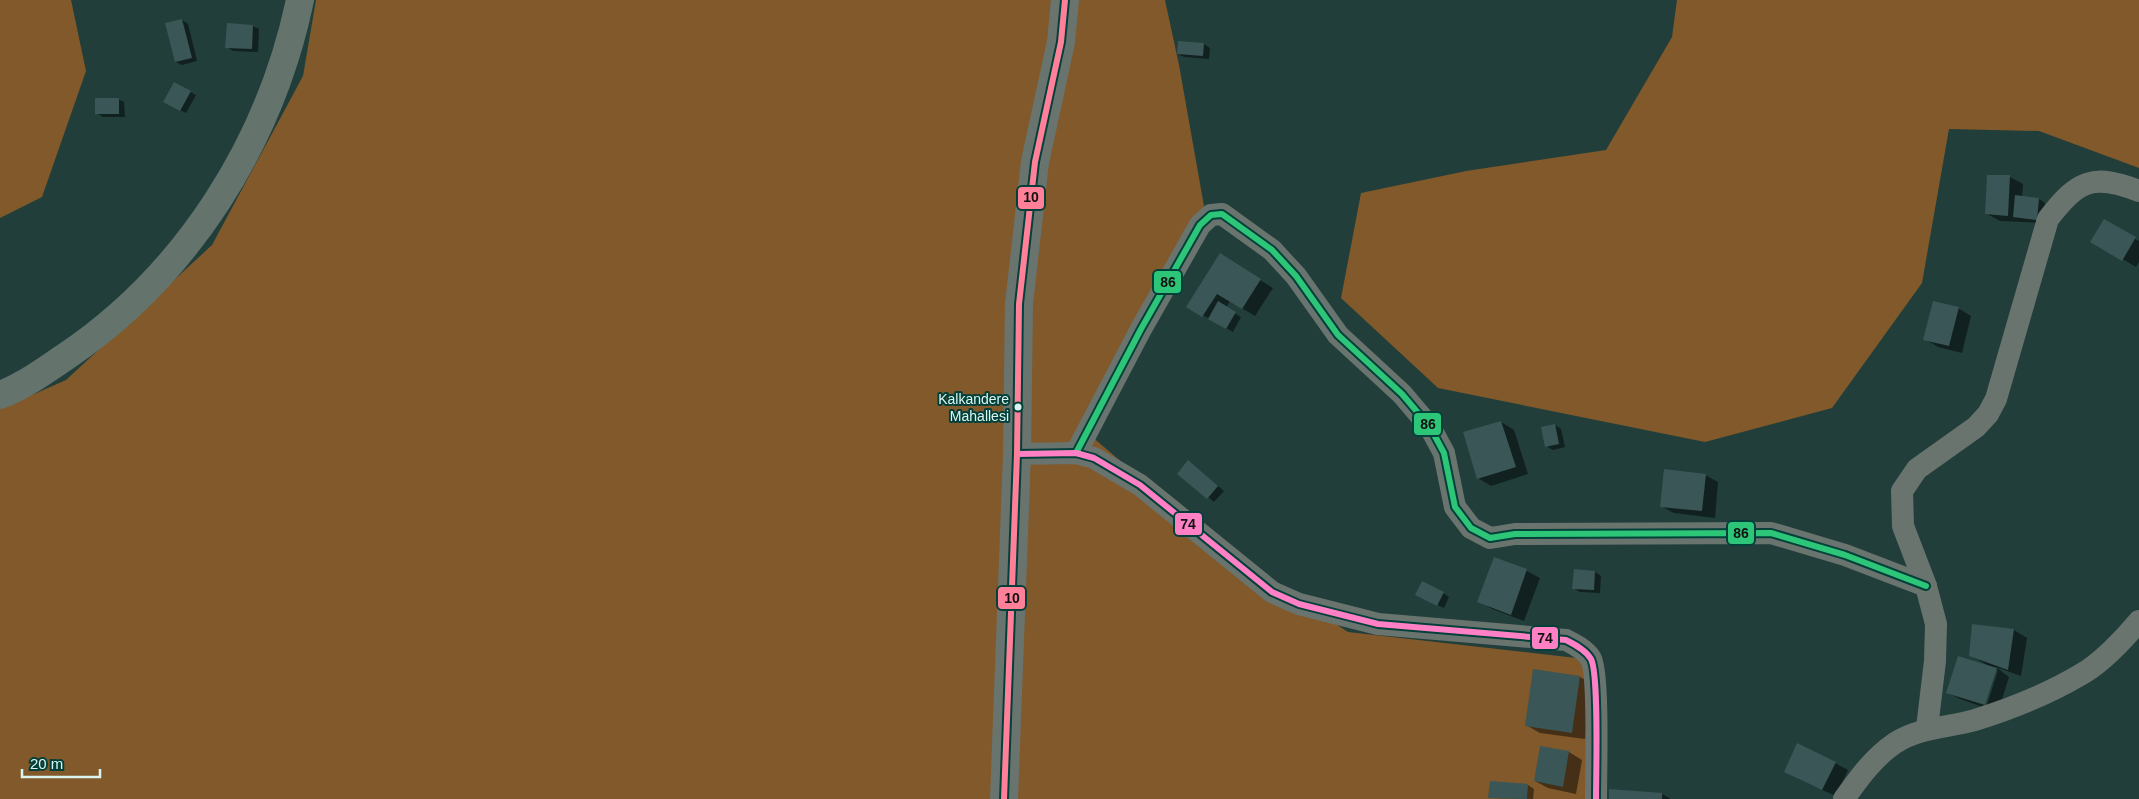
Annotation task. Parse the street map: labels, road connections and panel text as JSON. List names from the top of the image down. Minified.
{"places":["Kalkandere Mahallesi"],"lines":["transit line 10","transit line 86","transit line 74"],"scale_bar":"20 m"}
